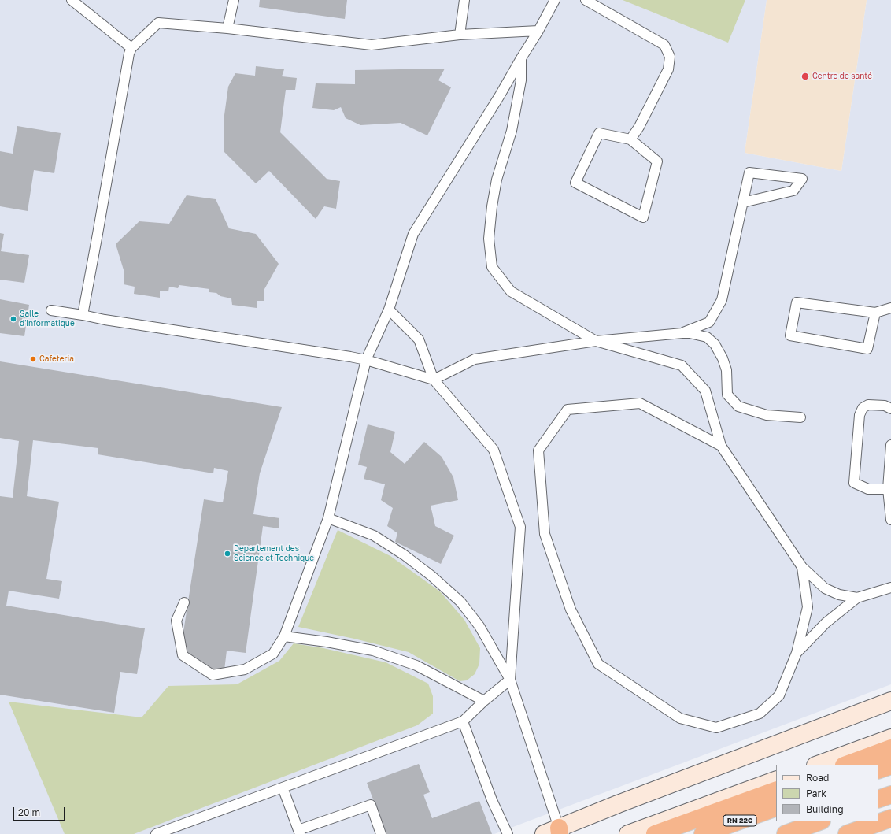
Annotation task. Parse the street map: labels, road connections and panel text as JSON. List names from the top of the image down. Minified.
{"streets":{"highway":["RN 22C"]},"places":["Centre de santé","Salle d'informatique","Cafeteria","Departement des Science et Technique"],"legend":["Road","Park","Building"],"scale_bar":"20 m"}
